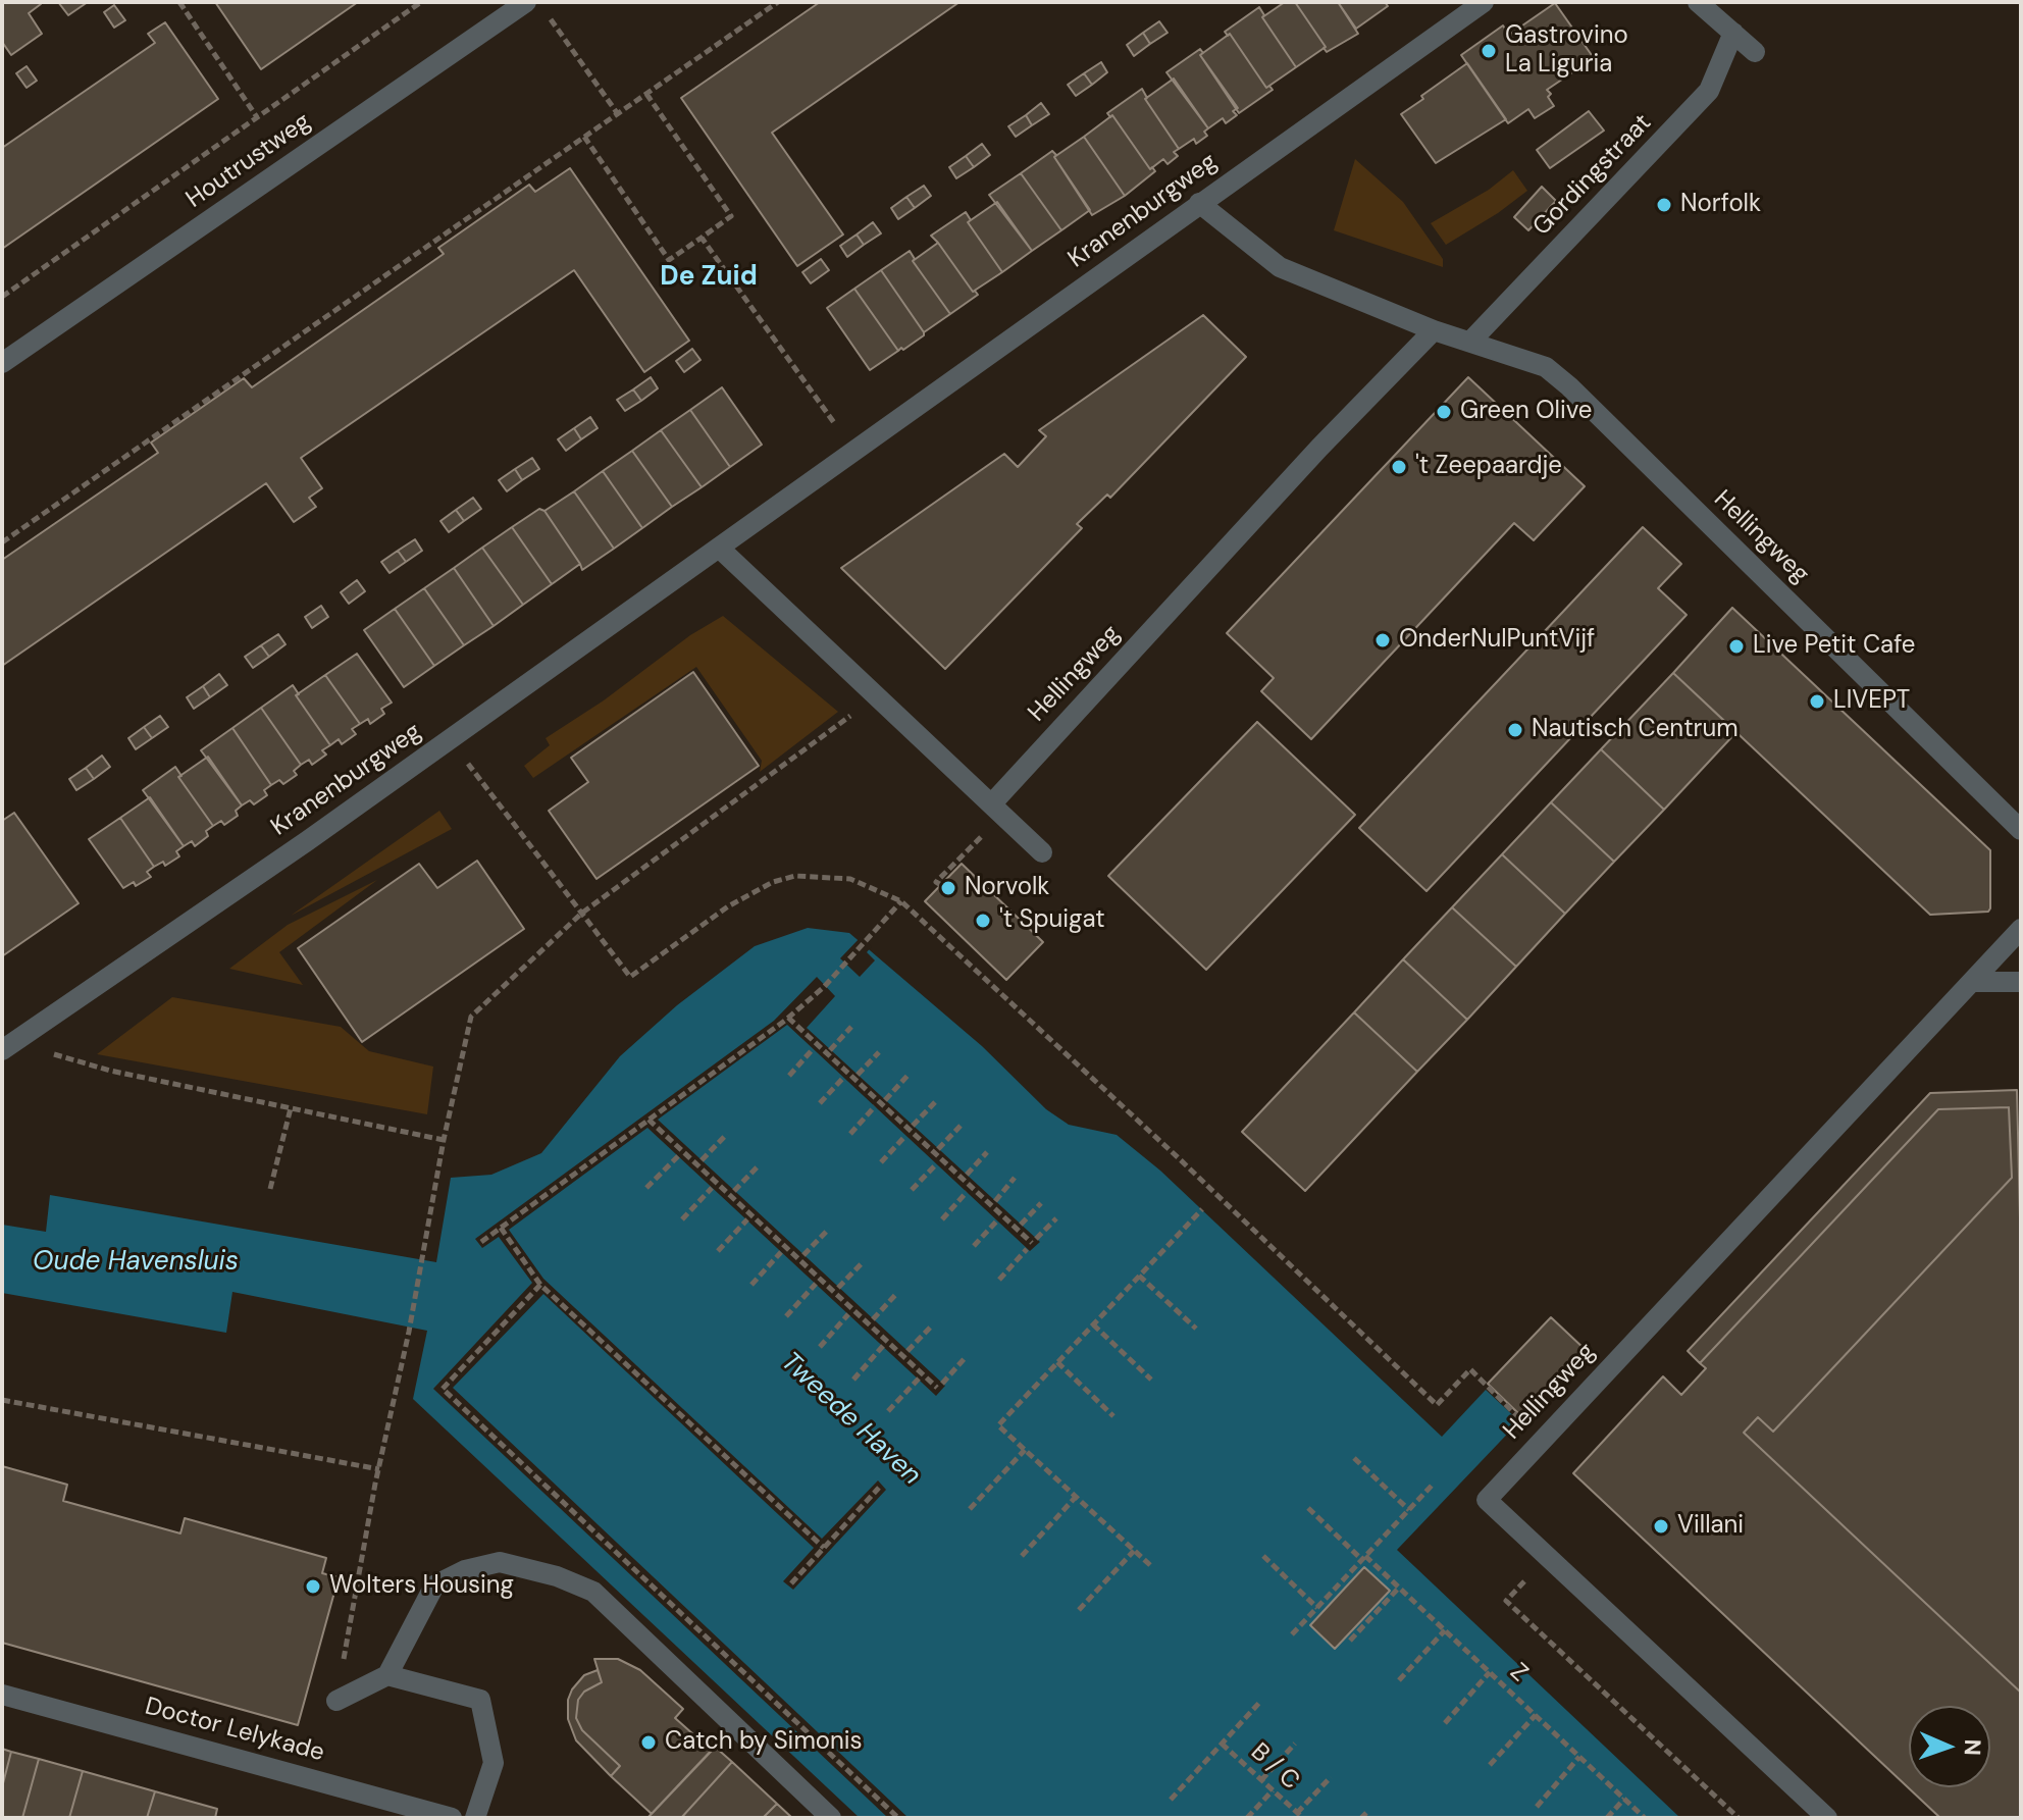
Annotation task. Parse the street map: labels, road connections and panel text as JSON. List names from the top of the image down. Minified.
{"streets":{"street":["Houtrustweg","Gordingstraat","Kranenburgweg","Hellingweg","Doctor Lelykade"],"path":["Z","B / C"]},"crossings":[["Gordingstraat","Hellingweg"],["Kranenburgweg","Hellingweg"]],"districts":["De Zuid"],"water":["Oude Havensluis","Tweede Haven"],"places":["Gastrovino La Liguria","Norfolk","Green Olive","'t Zeepaardje","OnderNulPuntVijf","Live Petit Cafe","LIVEPT","Nautisch Centrum","Norvolk","'t Spuigat","Villani","Wolters Housing","Catch by Simonis"],"north":"right"}
